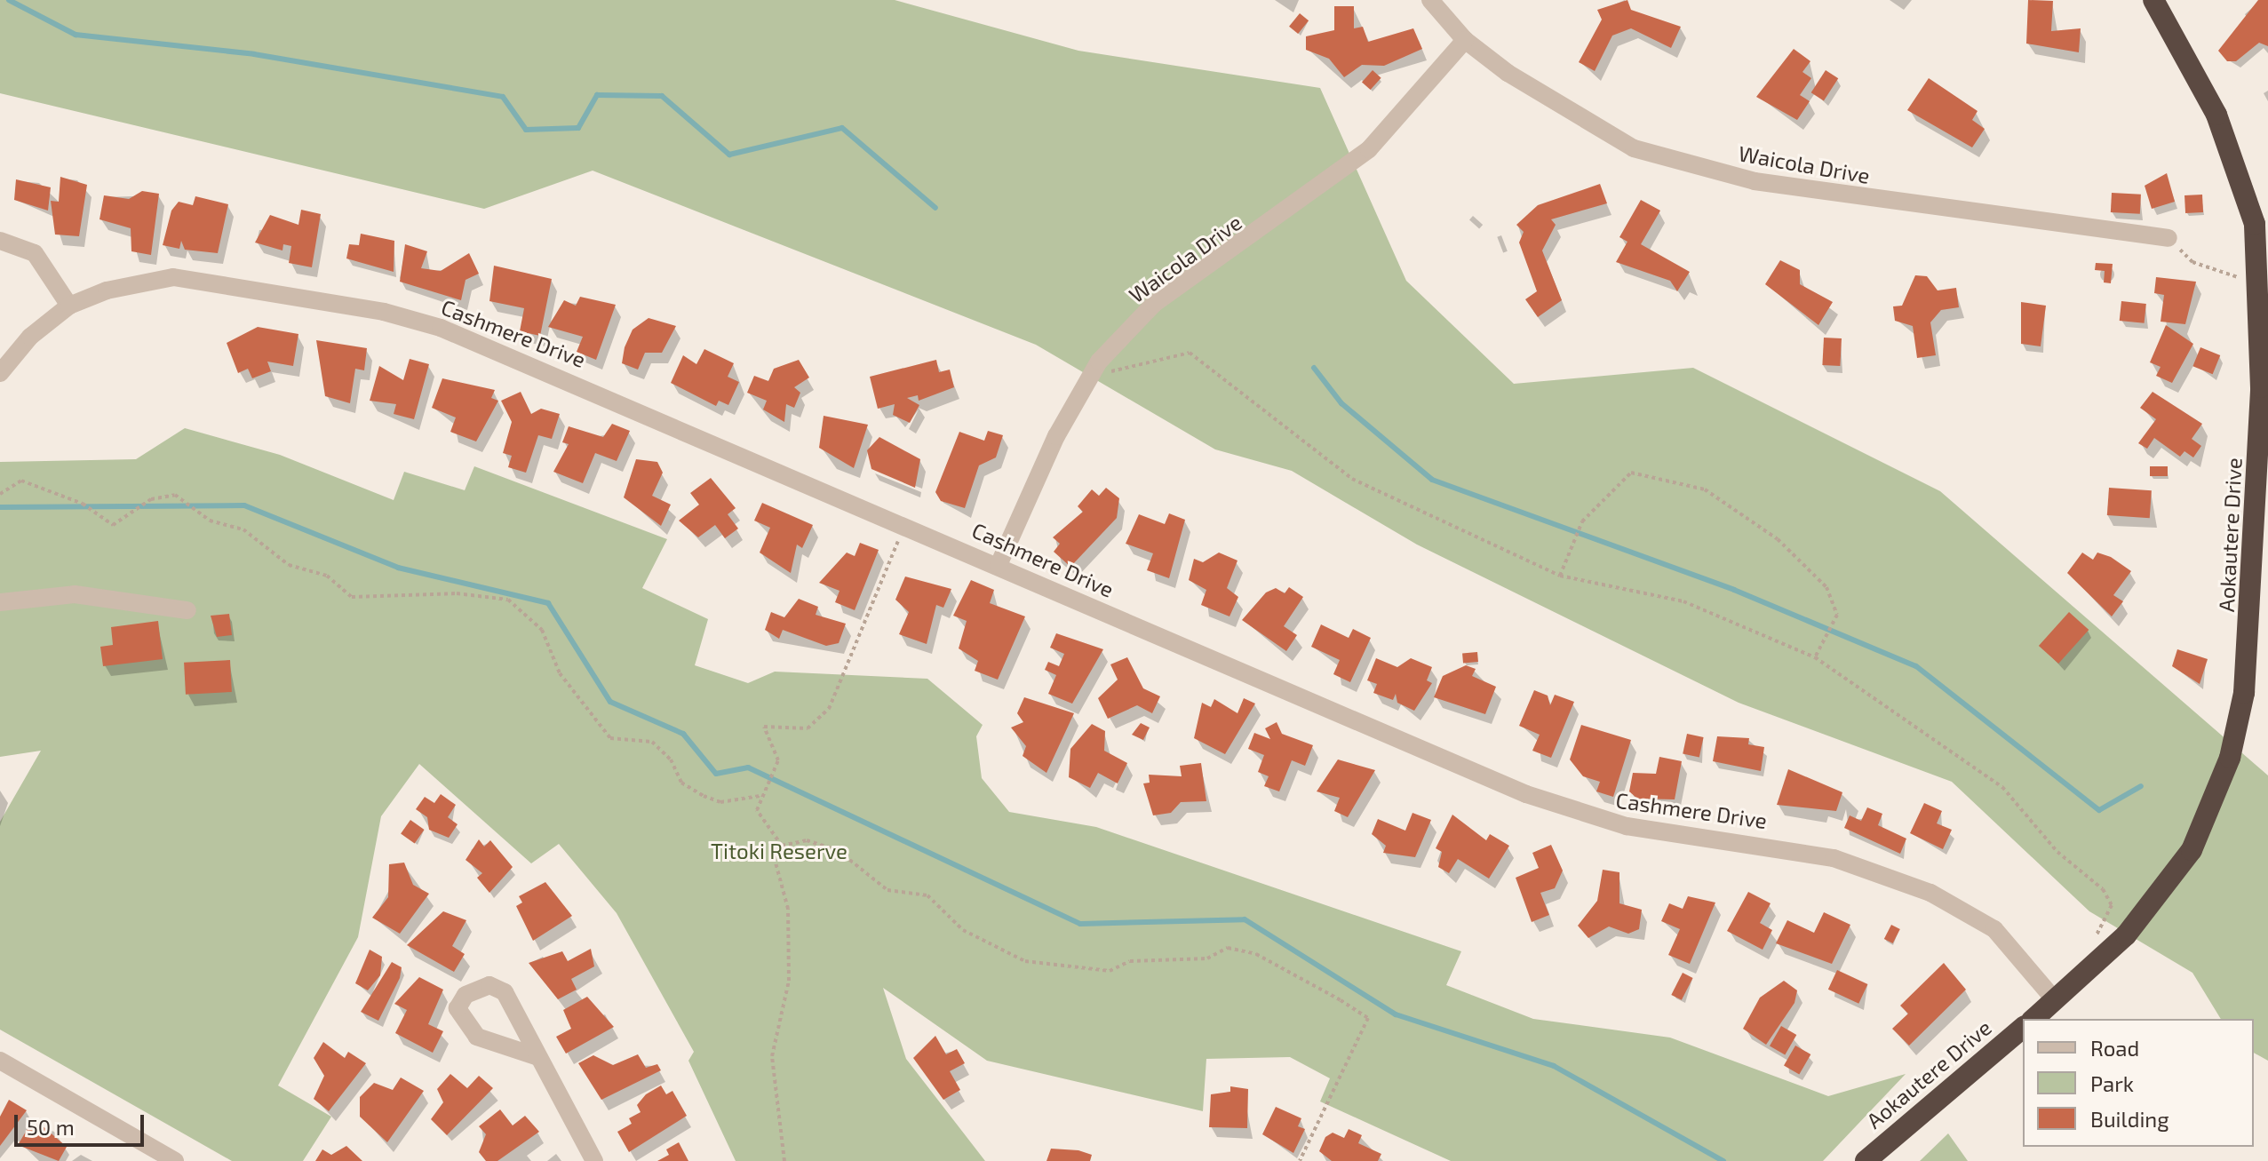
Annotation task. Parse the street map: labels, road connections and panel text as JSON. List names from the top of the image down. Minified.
{"streets":{"highway":["Aokautere Drive"],"street":["Waicola Drive","Cashmere Drive"]},"crossings":[["Waicola Drive","Cashmere Drive"],["Cashmere Drive","Aokautere Drive"]],"parks":["Titoki Reserve"],"legend":["Road","Park","Building"],"scale_bar":"50 m"}
